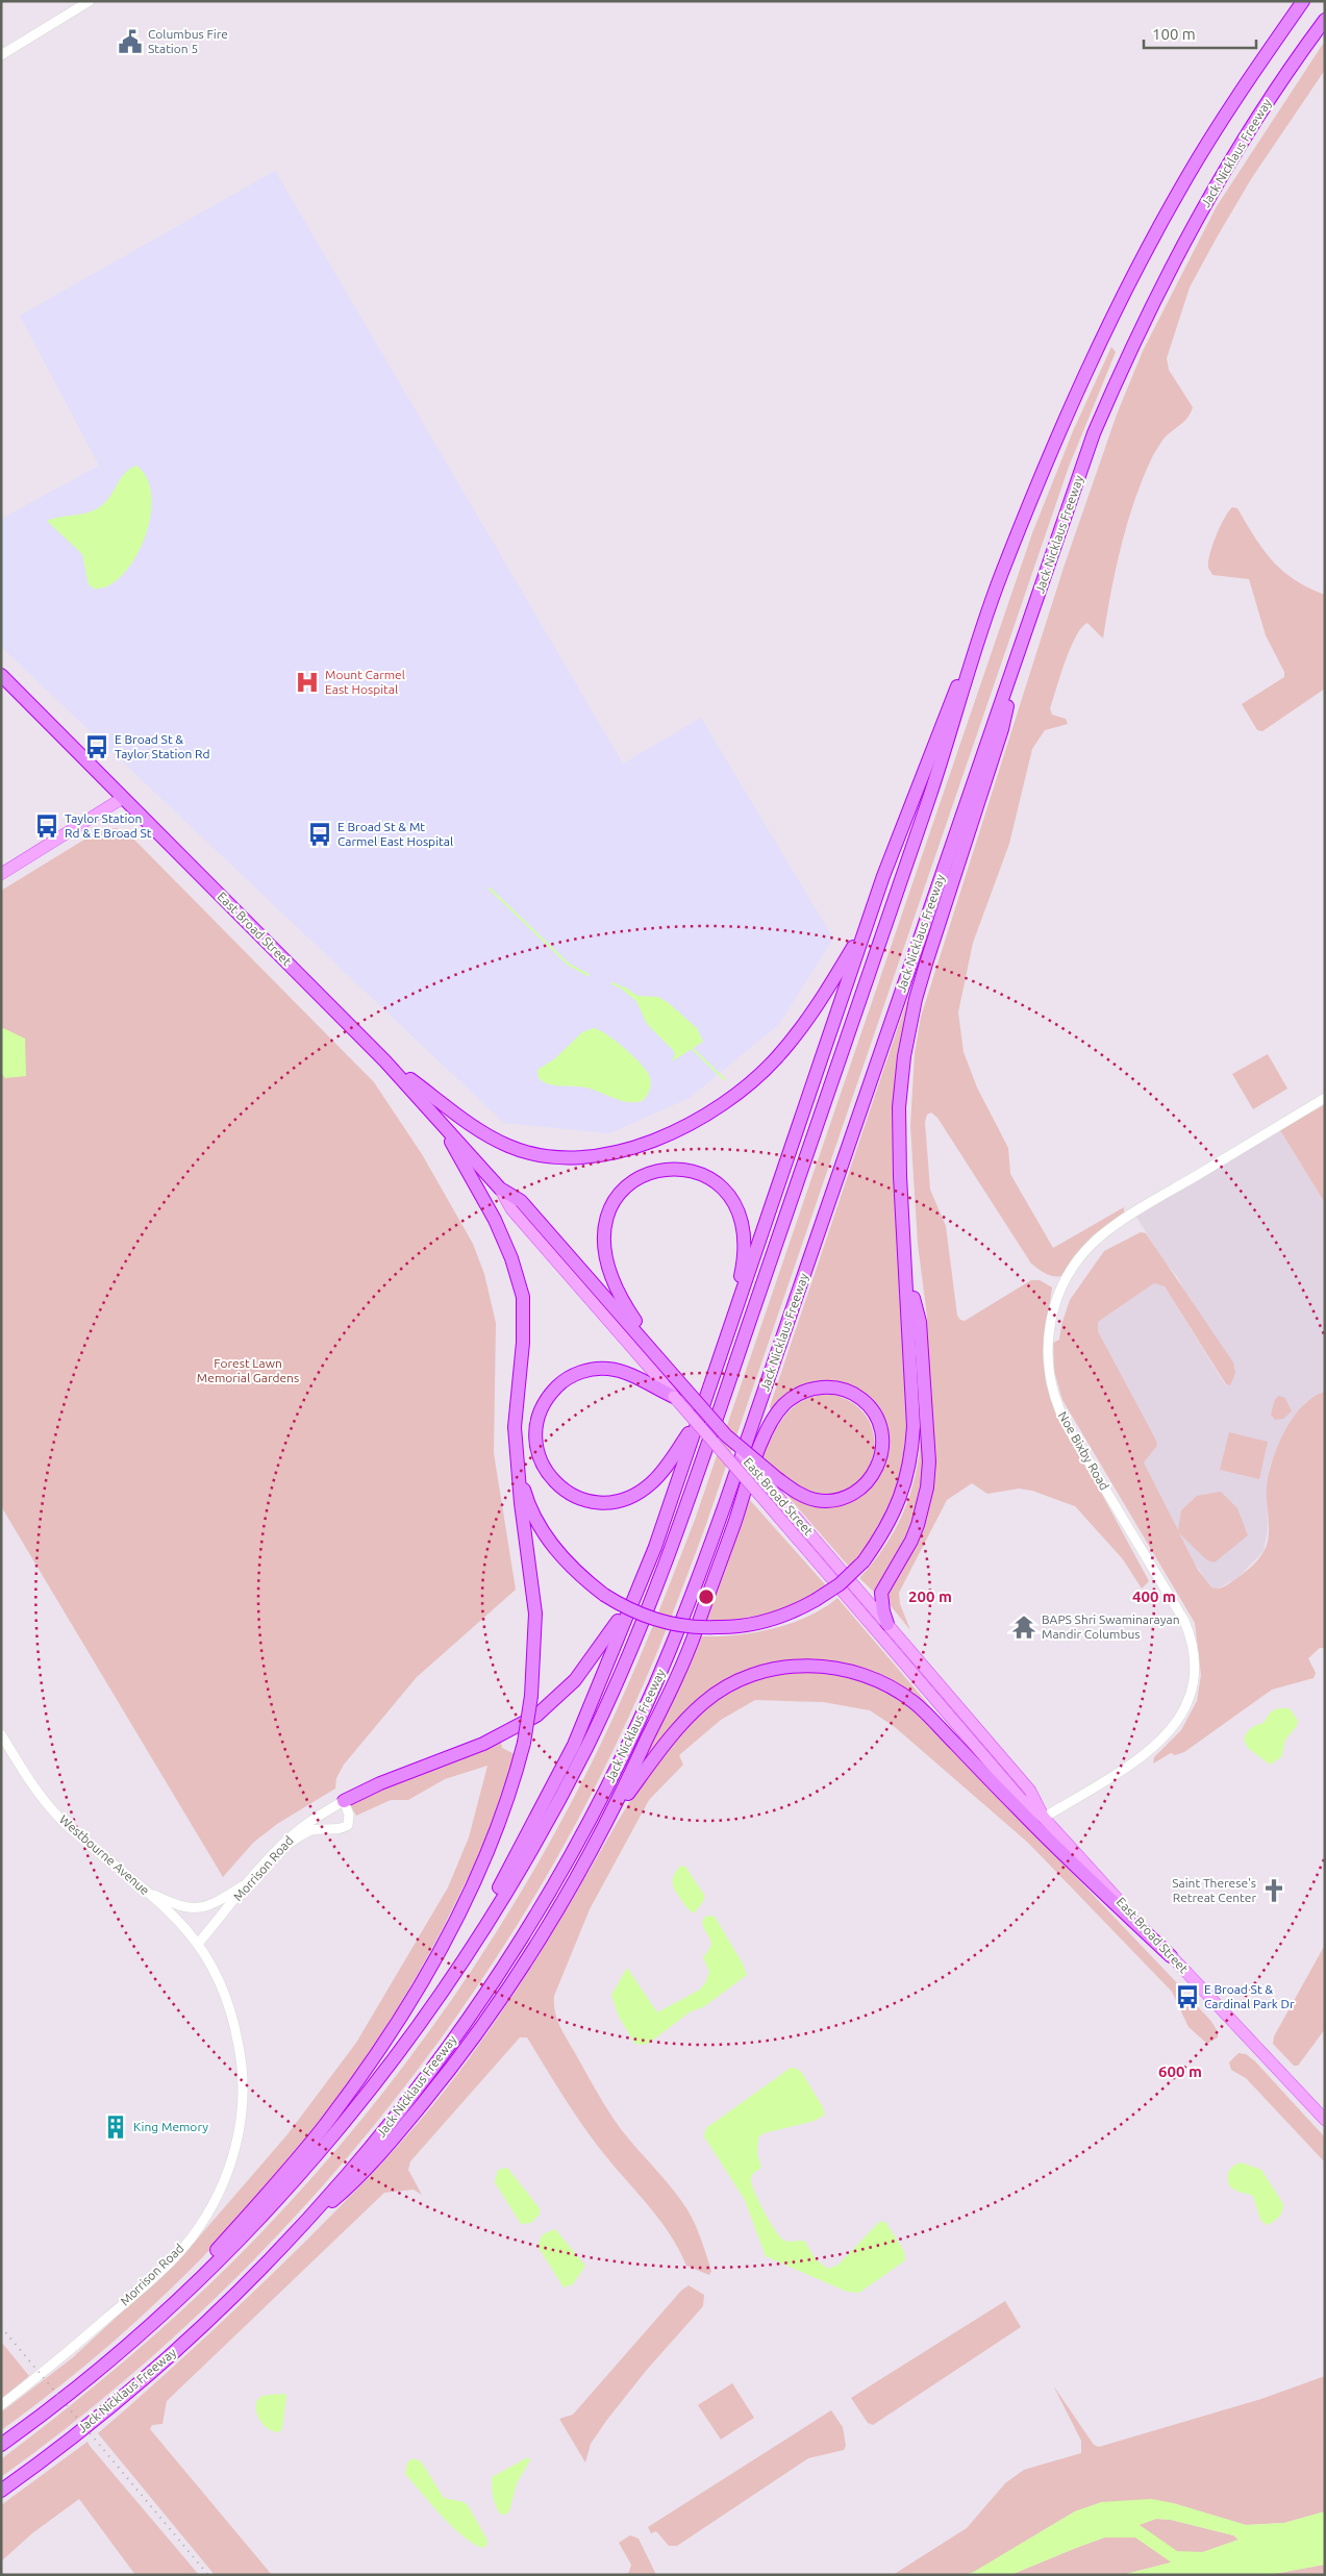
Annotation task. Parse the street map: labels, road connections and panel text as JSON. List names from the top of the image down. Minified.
{"streets":{"highway":["Jack Nicklaus Freeway","East Broad Street"],"street":["Noe Bixby Road","Westbourne Avenue","Morrison Road"]},"crossings":[["East Broad Street","Noe Bixby Road"],["Westbourne Avenue","Morrison Road"]],"parks":["Forest Lawn Memorial Gardens"],"places":{"public building":["Columbus Fire Station 5"],"hospital":["Mount Carmel East Hospital"],"bus stop":["E Broad St & Taylor Station Rd","Taylor Station Rd & E Broad St","E Broad St & Mt Carmel East Hospital","E Broad St & Cardinal Park Dr"],"temple":["BAPS Shri Swaminarayan Mandir Columbus"],"church":["Saint Therese's Retreat Center"],"building":["King Memory"]},"scale_bar":"100 m","rings":["200 m","400 m","600 m"]}
